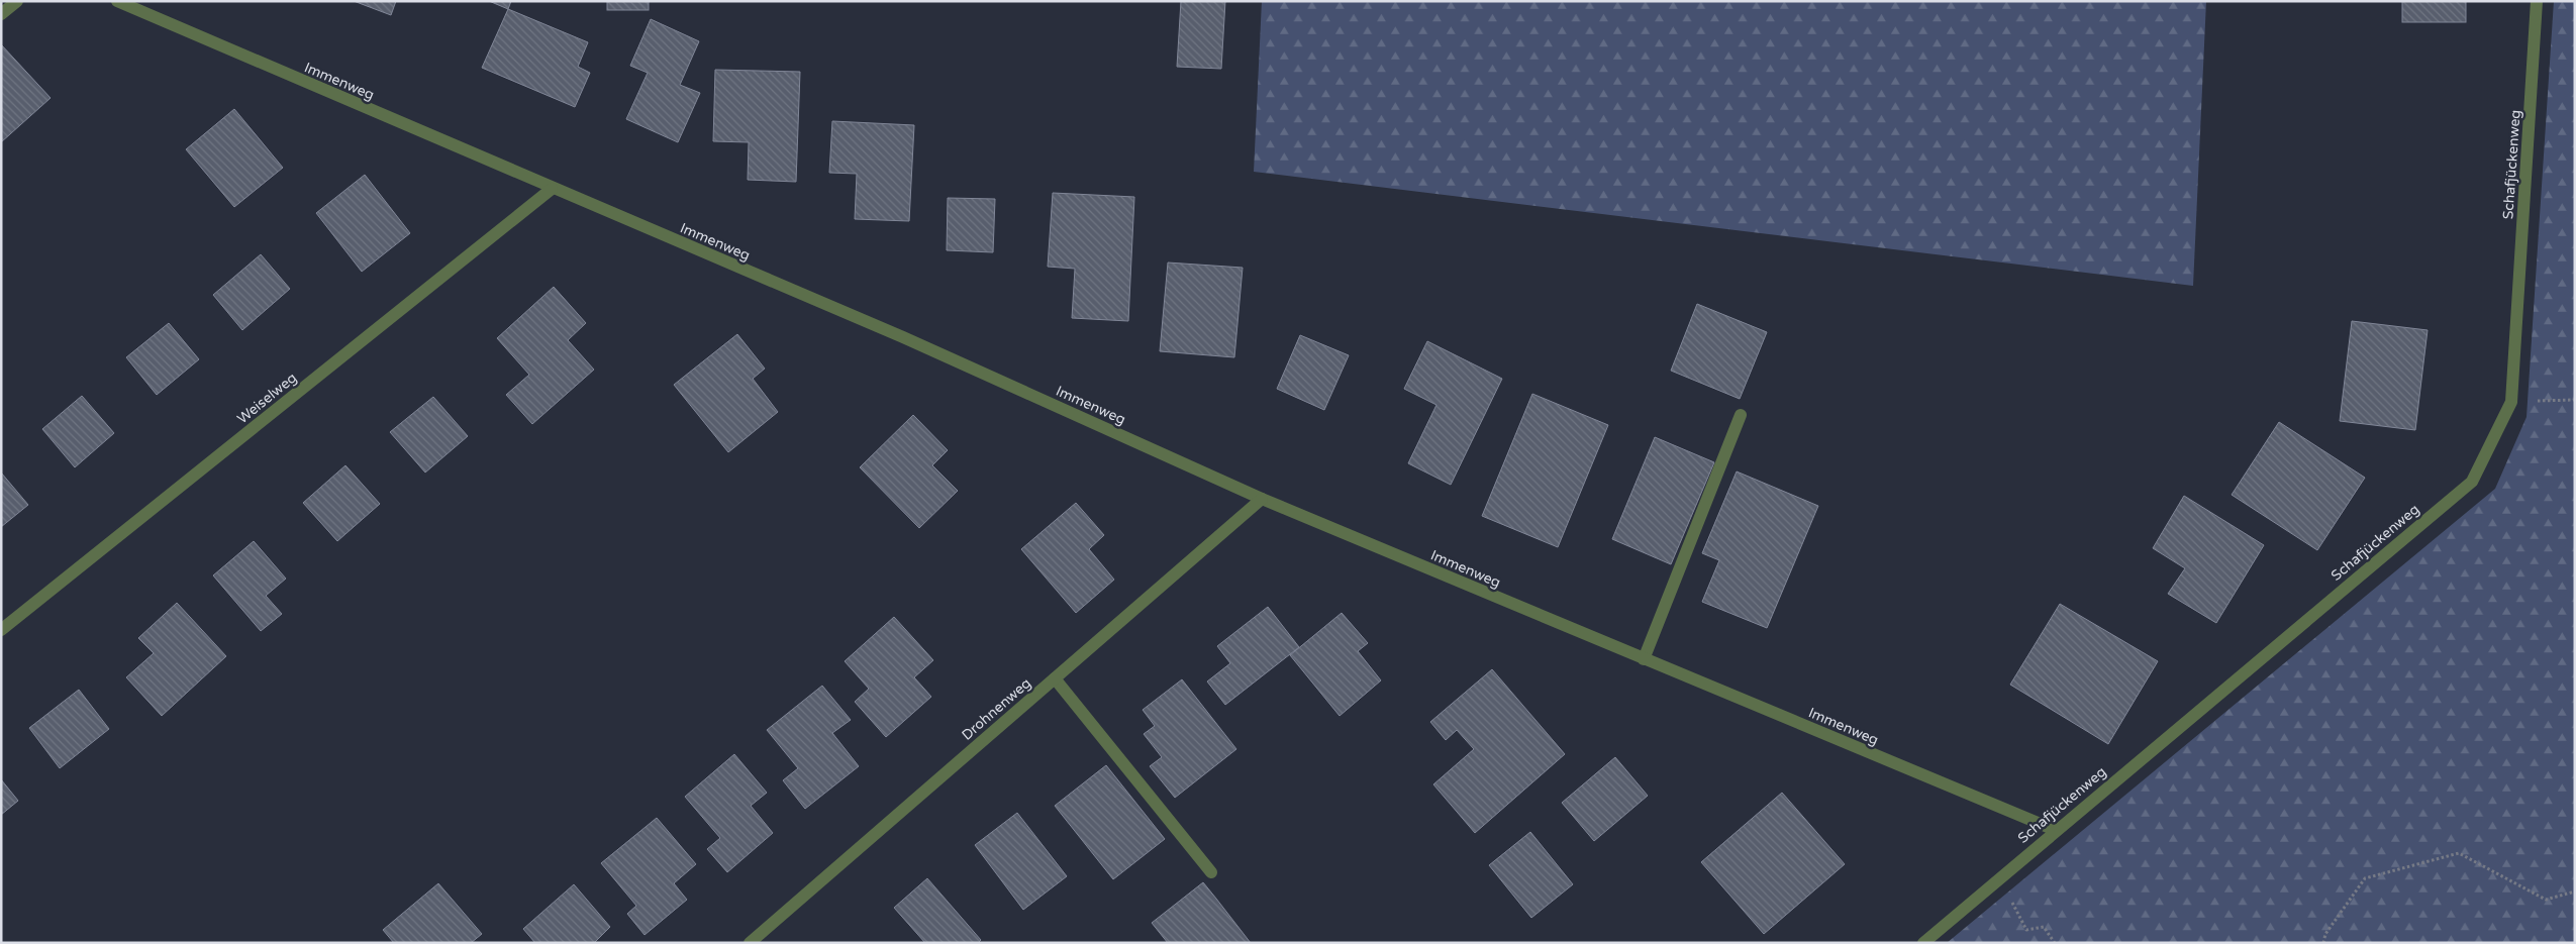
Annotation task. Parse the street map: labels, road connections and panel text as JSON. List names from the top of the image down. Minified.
{"streets":{"street":["Immenweg","Schafjückenweg","Weiselweg","Drohnenweg"]},"crossings":[["Immenweg","Schafjückenweg"],["Immenweg","Weiselweg"],["Immenweg","Drohnenweg"]]}
